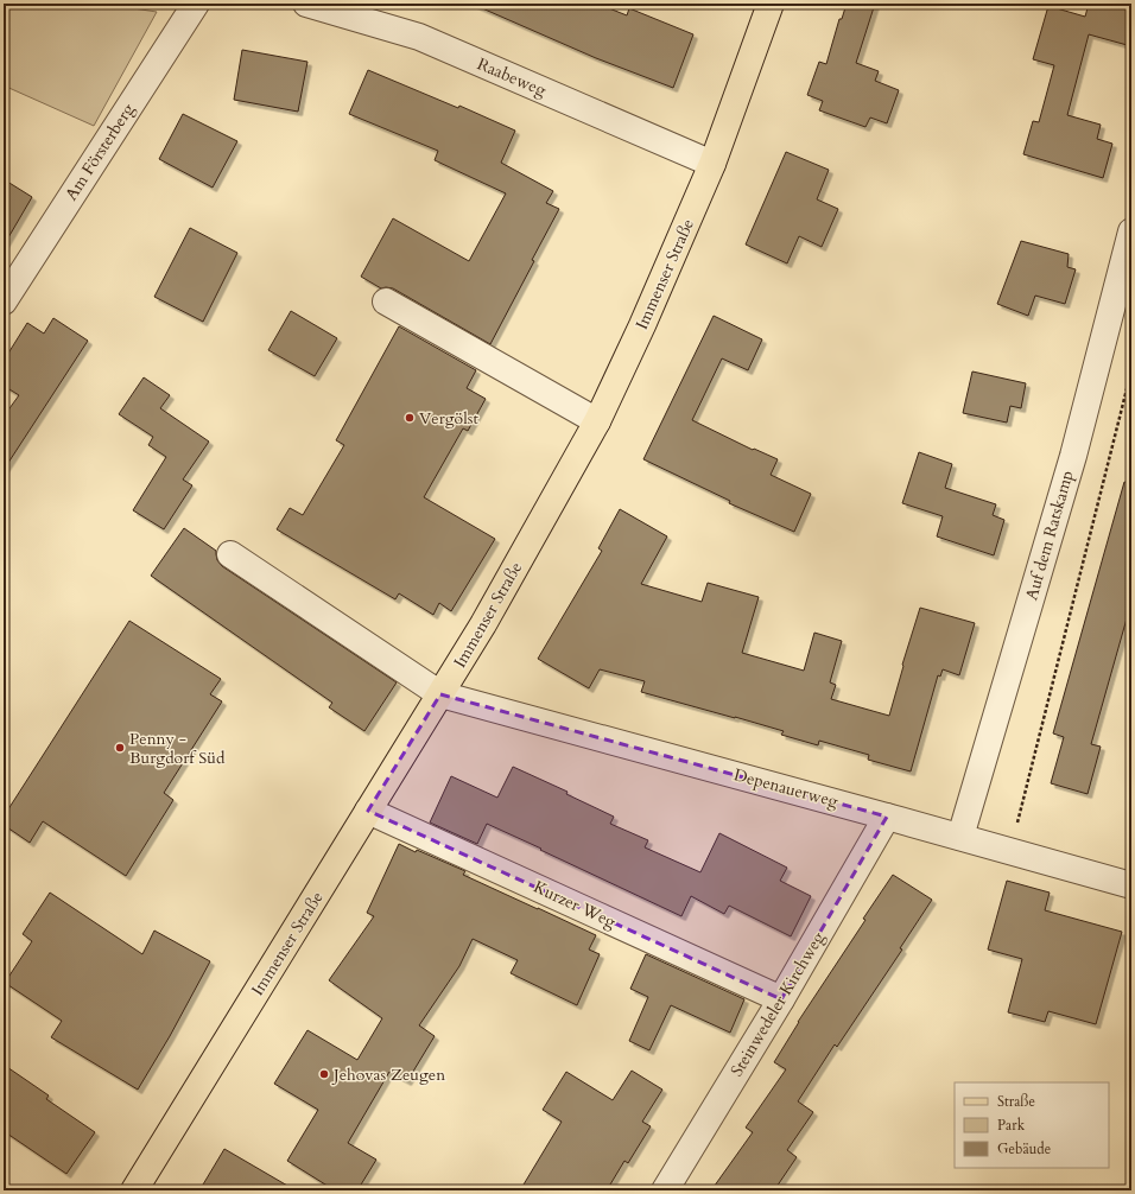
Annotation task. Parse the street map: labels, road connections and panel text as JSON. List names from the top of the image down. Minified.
{"streets":{"main road":["Immenser Straße"],"street":["Raabeweg","Am Försterberg","Auf dem Ratskamp","Depenauerweg","Kurzer Weg","Steinwedeler Kirchweg"]},"crossings":[["Raabeweg","Immenser Straße"],["Immenser Straße","Depenauerweg"],["Immenser Straße","Kurzer Weg"],["Auf dem Ratskamp","Depenauerweg"],["Depenauerweg","Steinwedeler Kirchweg"],["Kurzer Weg","Steinwedeler Kirchweg"]],"places":["Vergölst","Penny - Burgdorf Süd","Jehovas Zeugen"],"legend":["Straße","Park","Gebäude"]}
